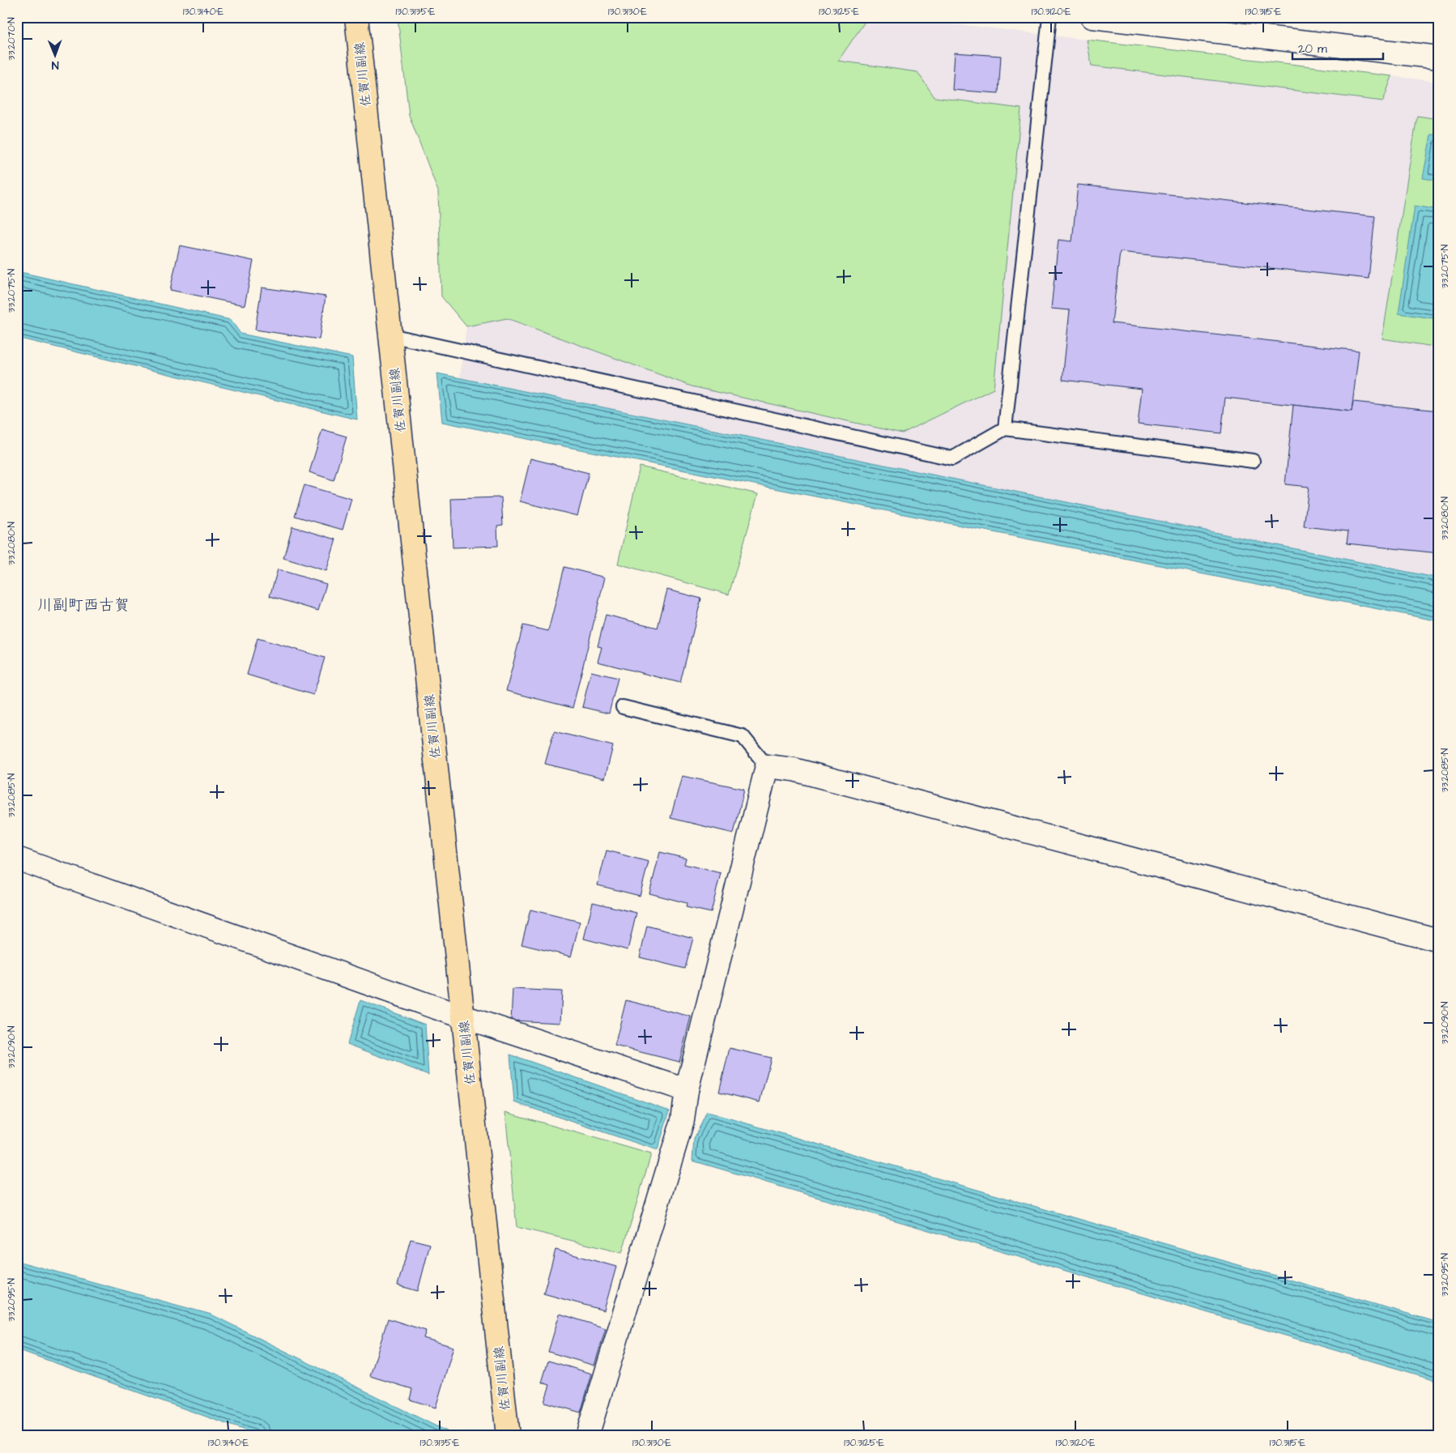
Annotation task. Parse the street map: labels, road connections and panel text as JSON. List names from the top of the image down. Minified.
{"streets":{"main road":["佐賀川副線"]},"districts":["川副町西古賀"],"scale_bar":"20 m","north":"bottom","coordinates":["130.3140°E","130.3135°E","130.3130°E","130.3125°E","130.3120°E","130.3115°E","33.2070°N","33.2075°N","33.2080°N","33.2085°N","33.2090°N","33.2095°N"]}
